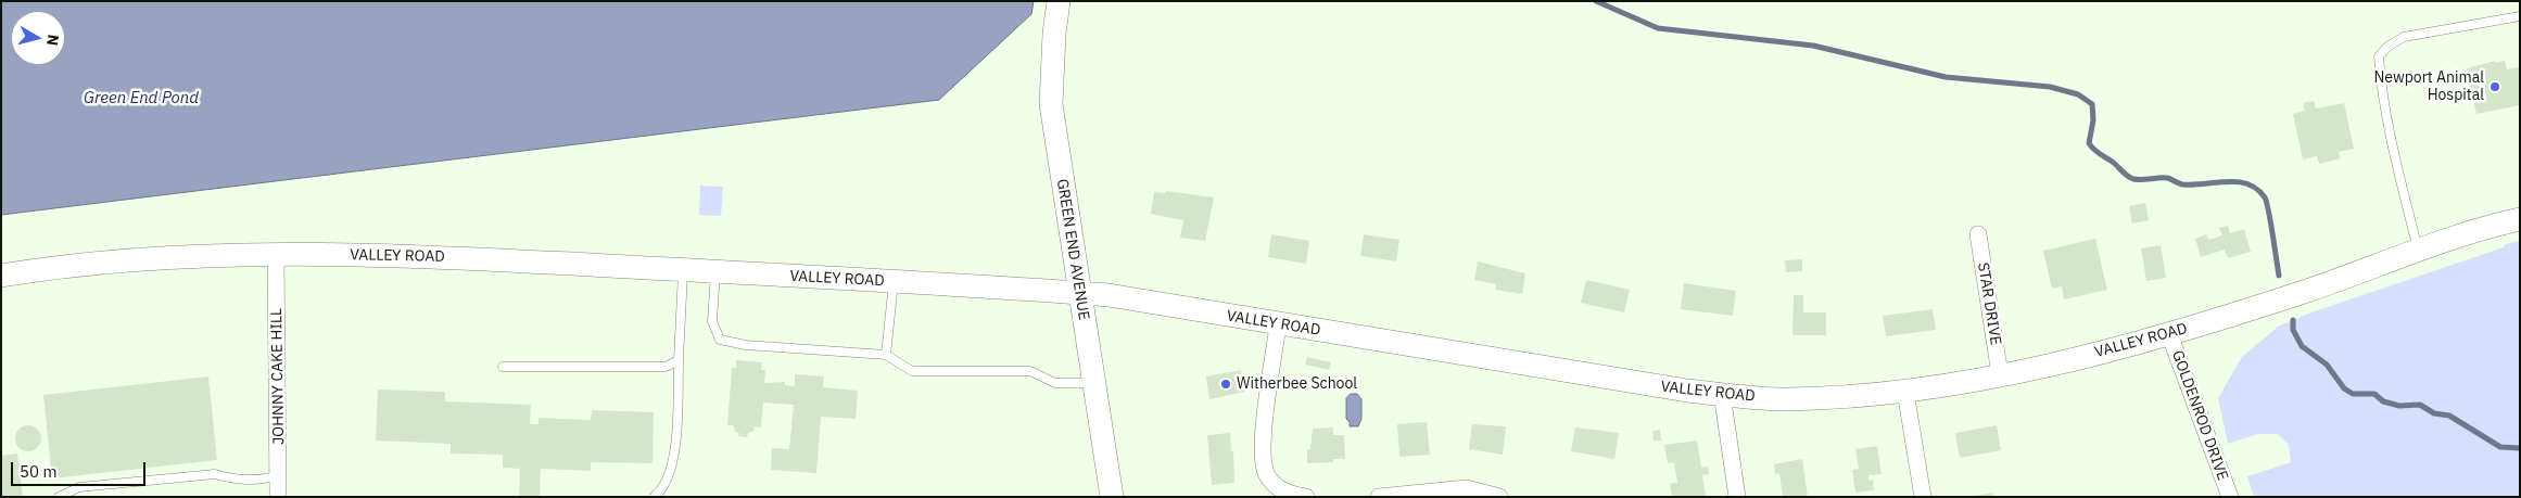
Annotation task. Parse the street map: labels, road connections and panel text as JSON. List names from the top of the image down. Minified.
{"streets":{"main road":["GREEN END AVENUE","VALLEY ROAD"],"street":["STAR DRIVE","JOHNNY CAKE HILL","GOLDENROD DRIVE"]},"crossings":[["GREEN END AVENUE","VALLEY ROAD"],["VALLEY ROAD","STAR DRIVE"],["VALLEY ROAD","JOHNNY CAKE HILL"],["VALLEY ROAD","GOLDENROD DRIVE"]],"water":["Green End Pond"],"places":["Newport Animal Hospital","Witherbee School"],"scale_bar":"50 m","north":"right"}
